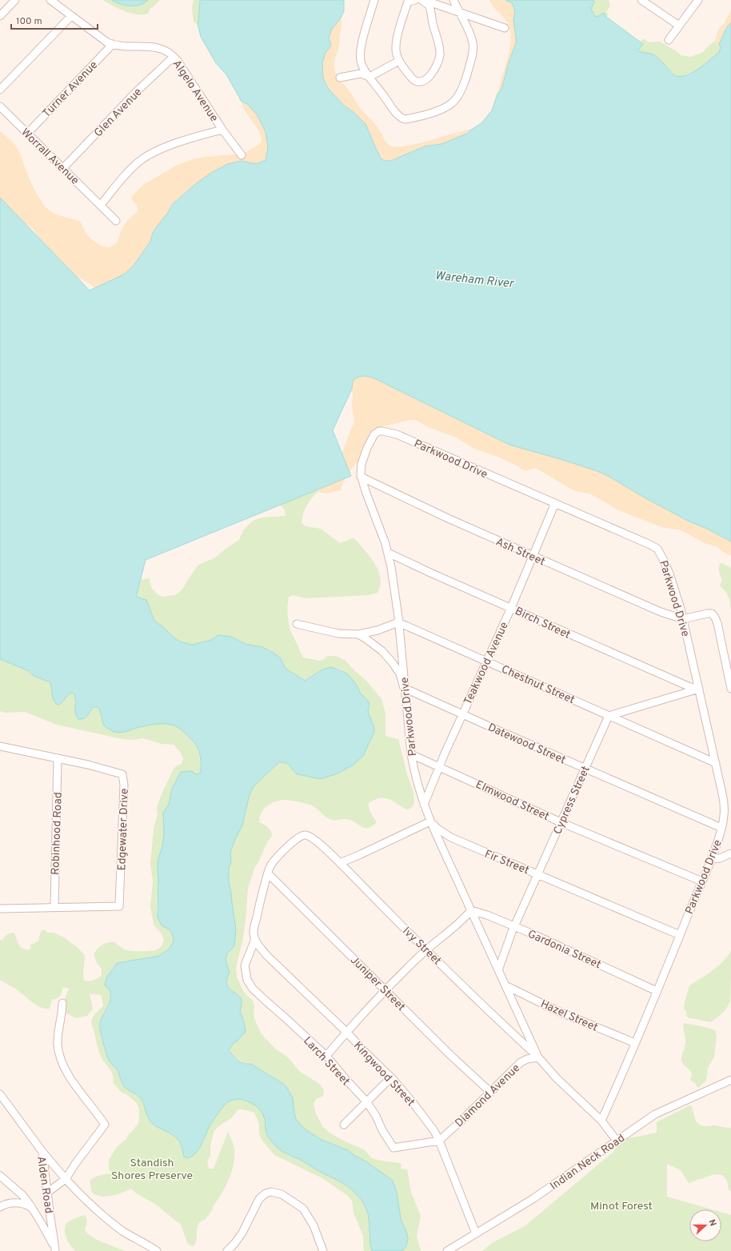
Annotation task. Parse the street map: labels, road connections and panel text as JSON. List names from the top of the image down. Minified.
{"streets":{"street":["Turner Avenue","Algelo Avenue","Glen Avenue","Worrall Avenue","Parkwood Drive","Ash Street","Birch Street","Teakwood Avenue","Chestnut Street","Datewood Street","Elmwood Street","Cypress Street","Edgewater Drive","Robinhood Road","Fir Street","Ivy Street","Gardonia Street","Juniper Street","Hazel Street","Larch Street","Kingwood Street","Diamond Avenue","Indian Neck Road","Alden Road"]},"crossings":[["Turner Avenue","Algelo Avenue"],["Turner Avenue","Worrall Avenue"],["Algelo Avenue","Glen Avenue"],["Glen Avenue","Worrall Avenue"],["Parkwood Drive","Ash Street"],["Parkwood Drive","Birch Street"],["Parkwood Drive","Teakwood Avenue"],["Parkwood Drive","Chestnut Street"],["Parkwood Drive","Datewood Street"],["Parkwood Drive","Elmwood Street"],["Parkwood Drive","Cypress Street"],["Parkwood Drive","Fir Street"],["Parkwood Drive","Ivy Street"],["Parkwood Drive","Gardonia Street"],["Parkwood Drive","Hazel Street"],["Parkwood Drive","Diamond Avenue"],["Parkwood Drive","Indian Neck Road"],["Ash Street","Teakwood Avenue"],["Birch Street","Teakwood Avenue"],["Teakwood Avenue","Chestnut Street"],["Teakwood Avenue","Datewood Street"],["Teakwood Avenue","Elmwood Street"],["Chestnut Street","Cypress Street"],["Datewood Street","Cypress Street"],["Elmwood Street","Cypress Street"],["Cypress Street","Fir Street"],["Cypress Street","Gardonia Street"],["Edgewater Drive","Robinhood Road"],["Ivy Street","Juniper Street"],["Ivy Street","Diamond Avenue"],["Juniper Street","Diamond Avenue"],["Larch Street","Kingwood Street"],["Larch Street","Diamond Avenue"],["Kingwood Street","Diamond Avenue"],["Kingwood Street","Indian Neck Road"]],"water":["Wareham River"],"parks":["Standish Shores Preserve","Minot Forest"],"scale_bar":"100 m","north":"right"}
